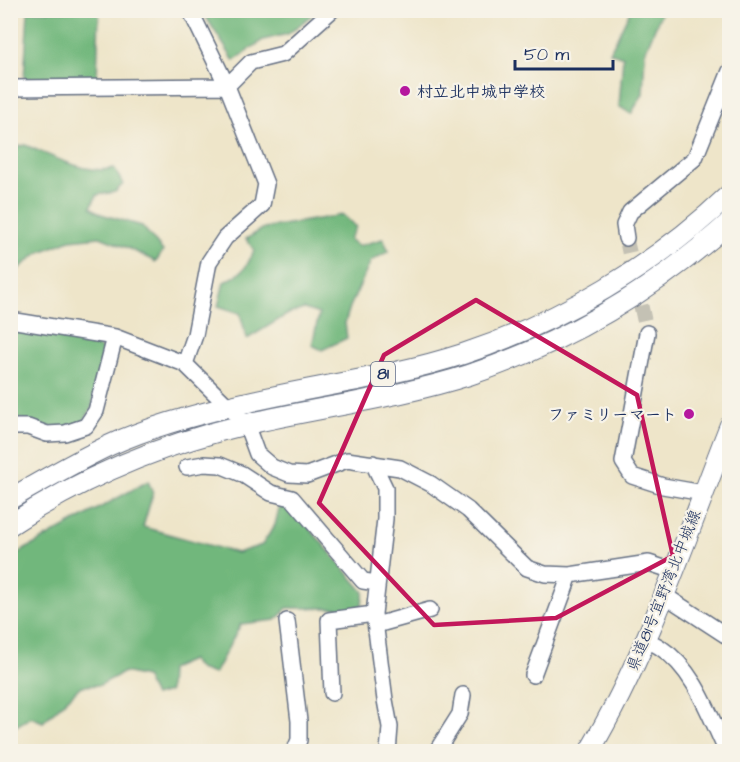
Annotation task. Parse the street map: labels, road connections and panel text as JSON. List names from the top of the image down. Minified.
{"streets":{"main road":["81","県道81号宜野湾北中城線"]},"places":["村立北中城中学校","ファミリーマート"],"scale_bar":"50 m"}
